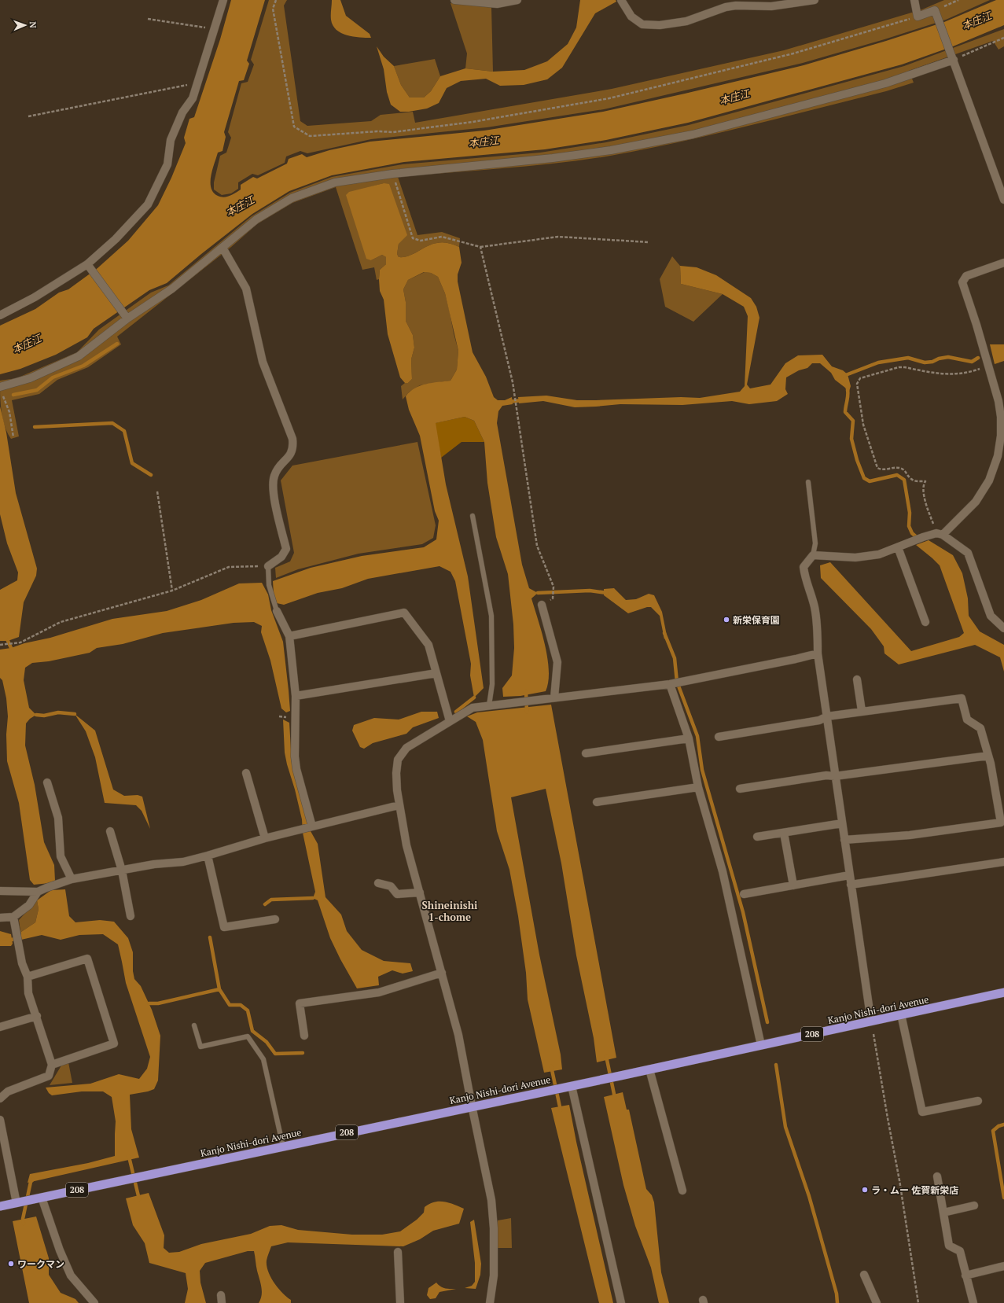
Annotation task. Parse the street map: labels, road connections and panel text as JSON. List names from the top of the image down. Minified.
{"streets":{"highway":["Kanjo Nishi-dori Avenue","208"]},"districts":["Shineinishi 1-chome"],"water":["本庄江"],"places":["新栄保育園","ラ・ムー 佐賀新栄店","ワークマン"],"north":"right"}
